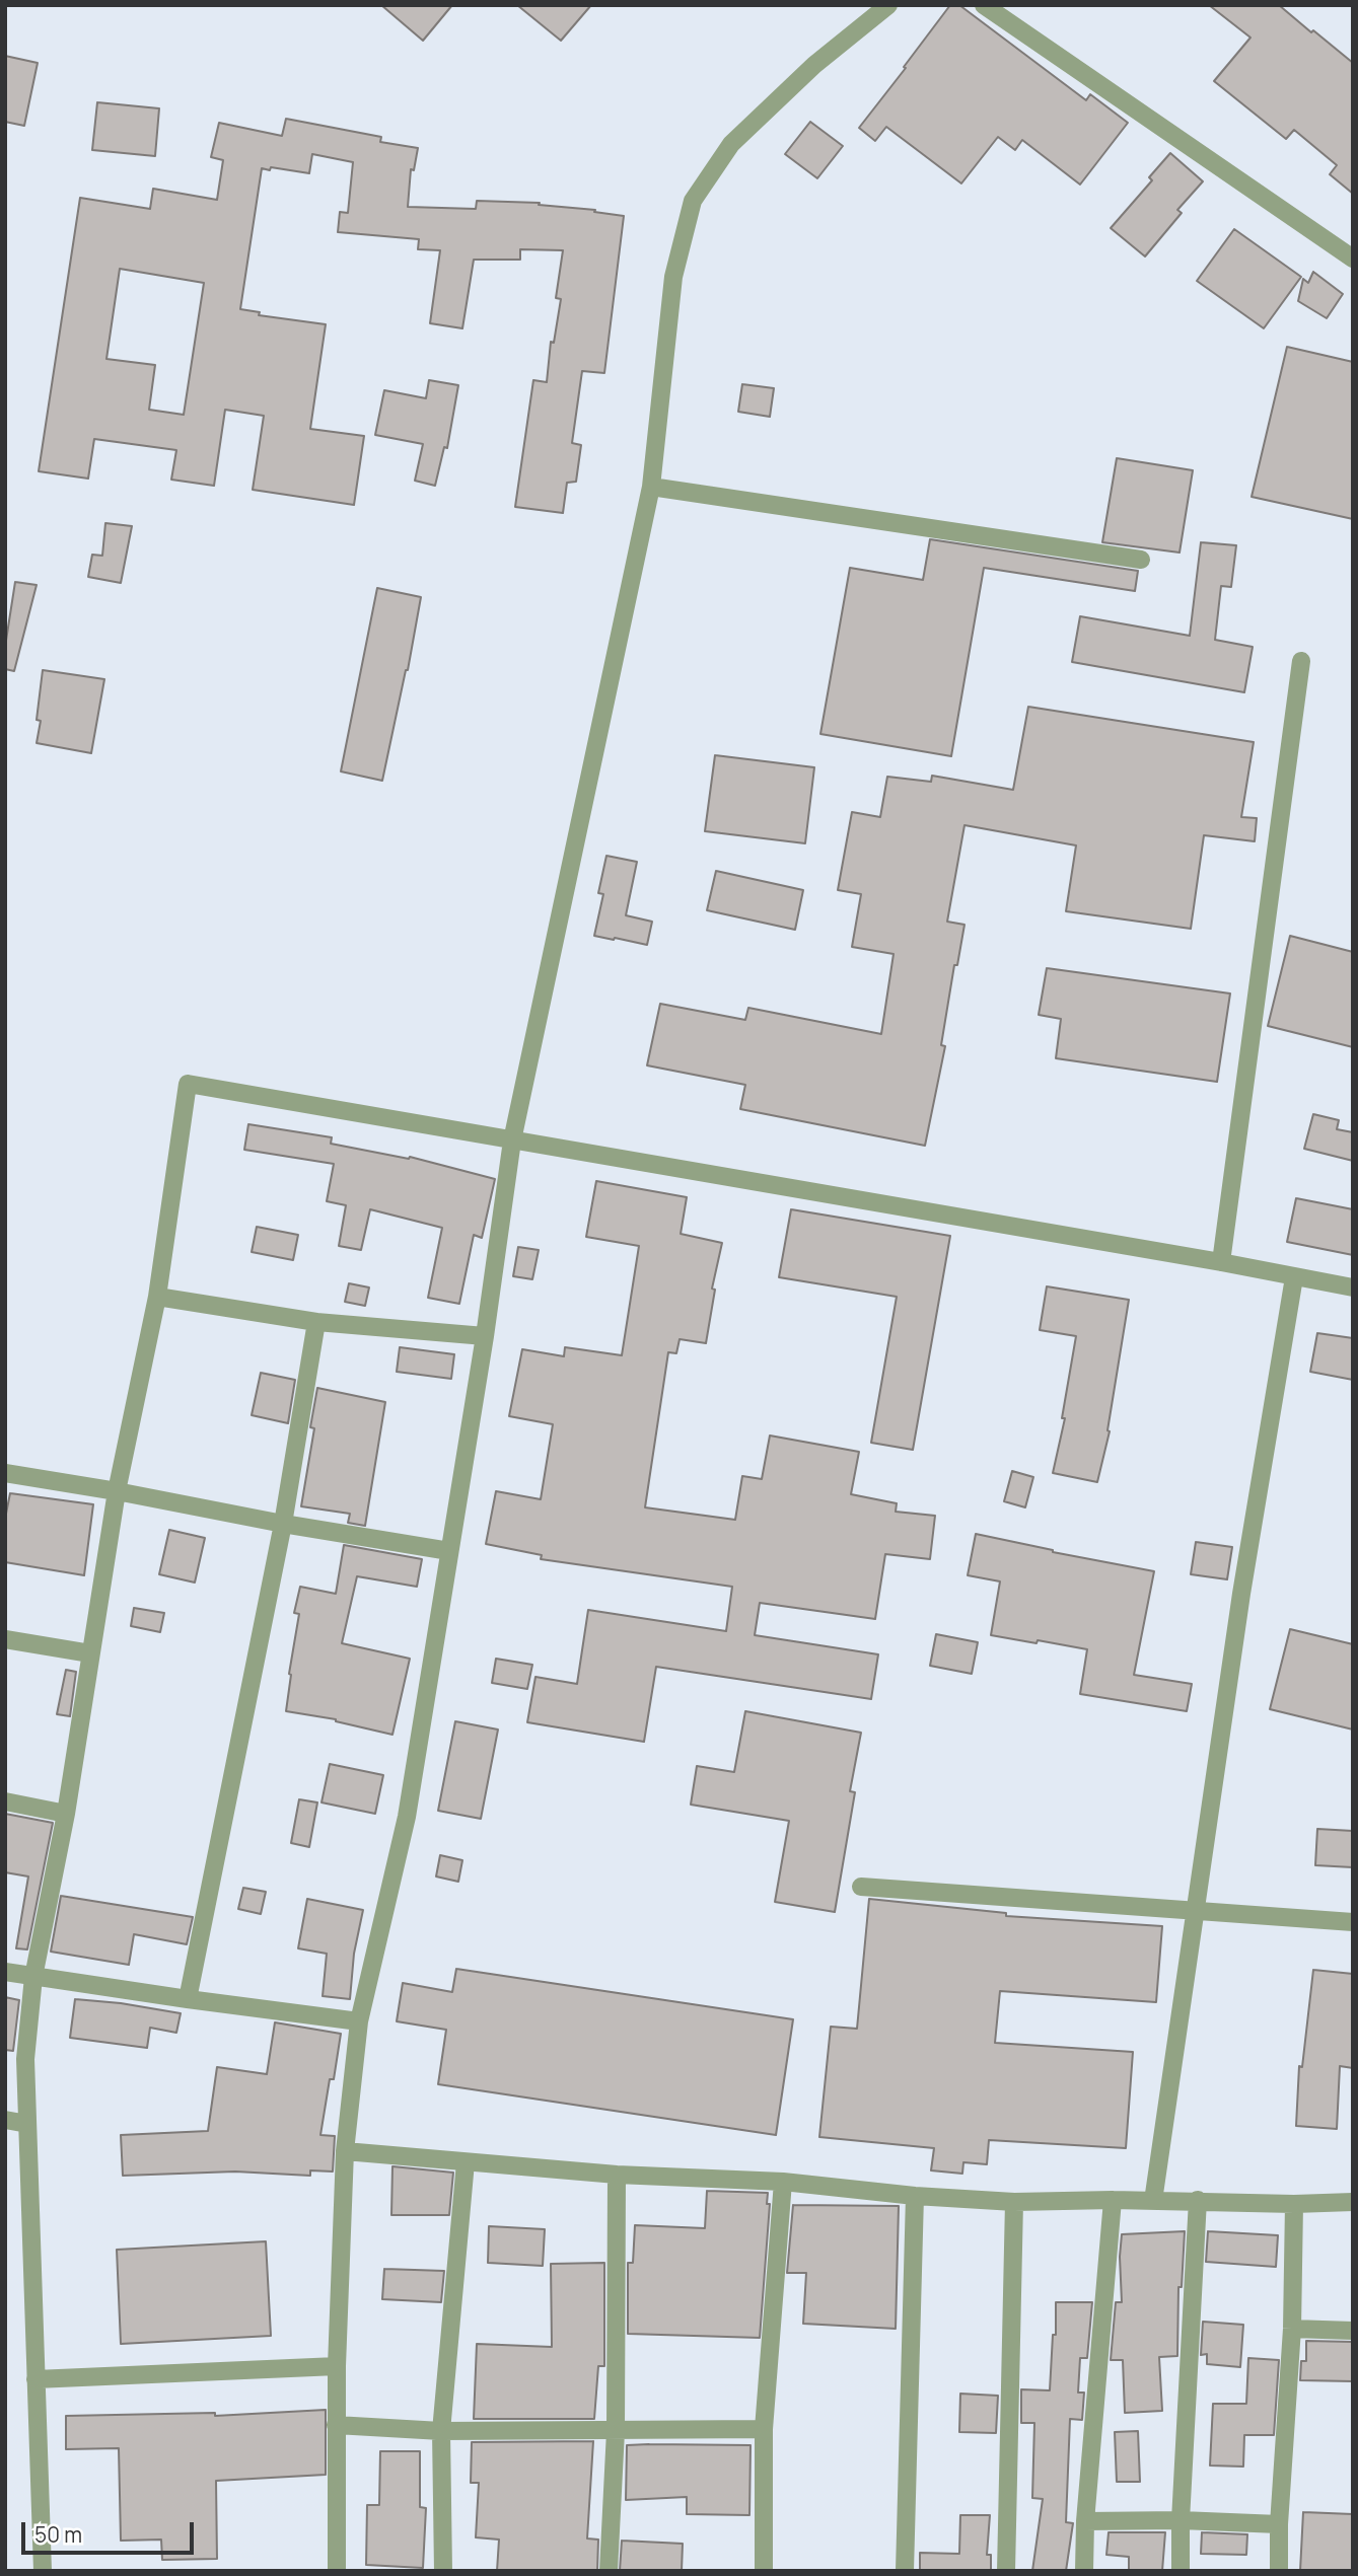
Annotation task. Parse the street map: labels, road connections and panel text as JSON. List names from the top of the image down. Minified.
{"scale_bar":"50 m"}
